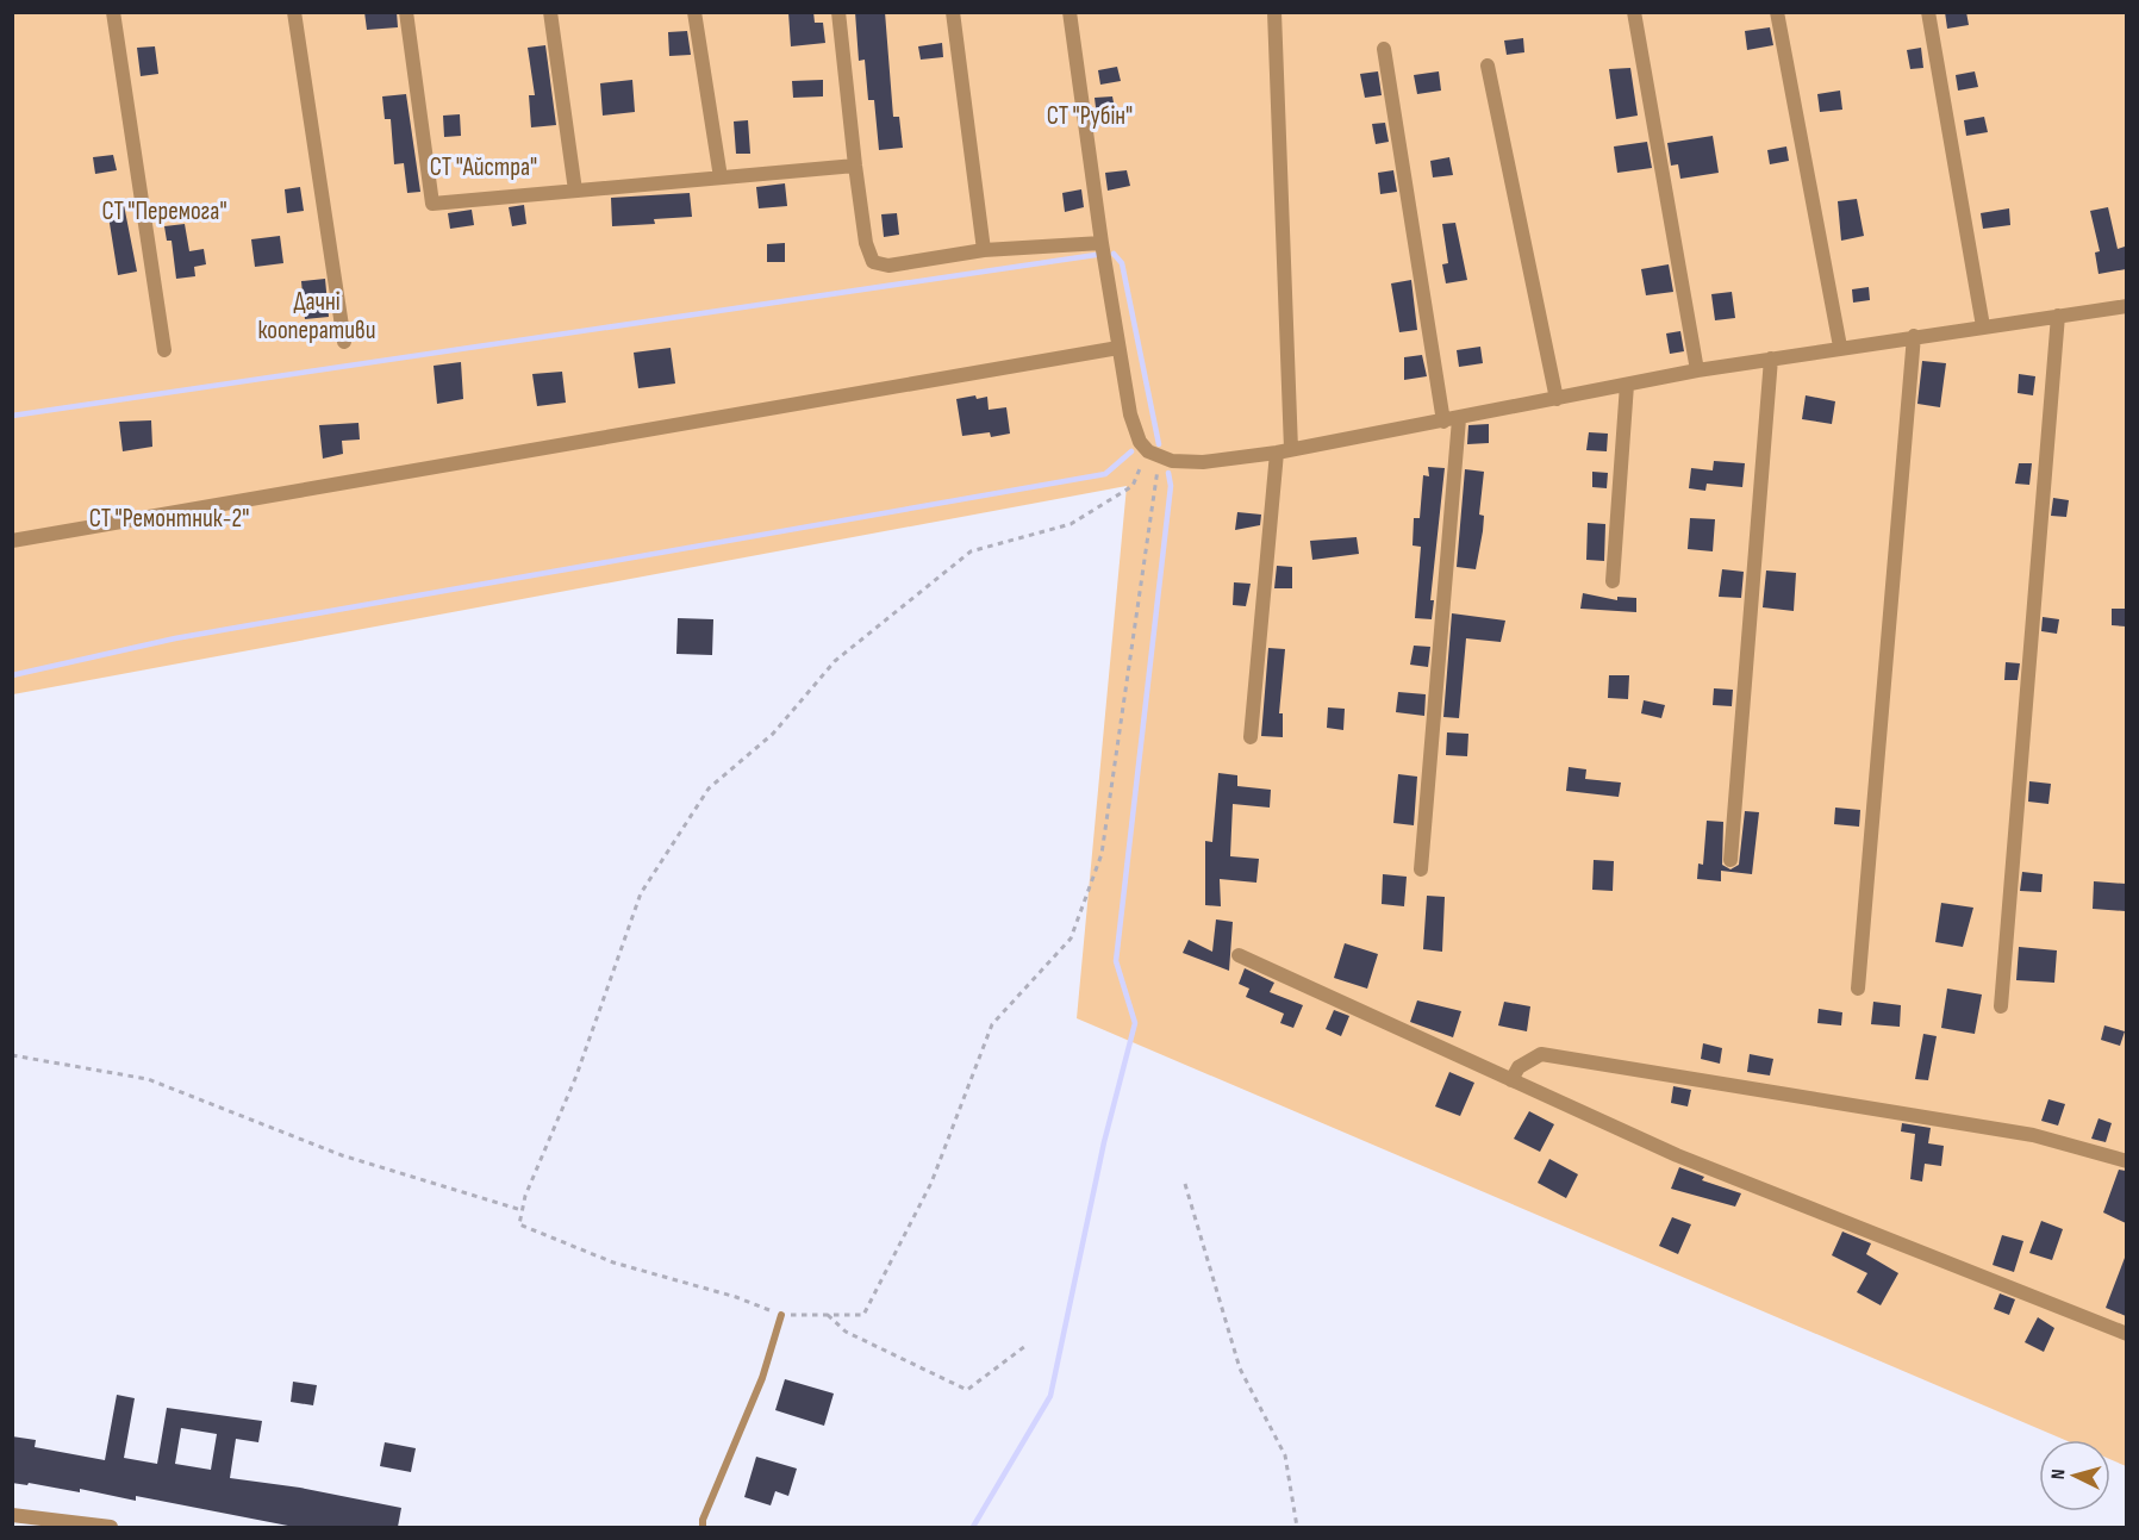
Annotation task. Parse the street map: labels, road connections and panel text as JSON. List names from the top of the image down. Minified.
{"parks":["СТ \"Рубін\"","СТ \"Айстра\"","СТ \"Перемога\"","Дачні кооперативи","СТ \"Ремонтник-2\""],"north":"left"}
